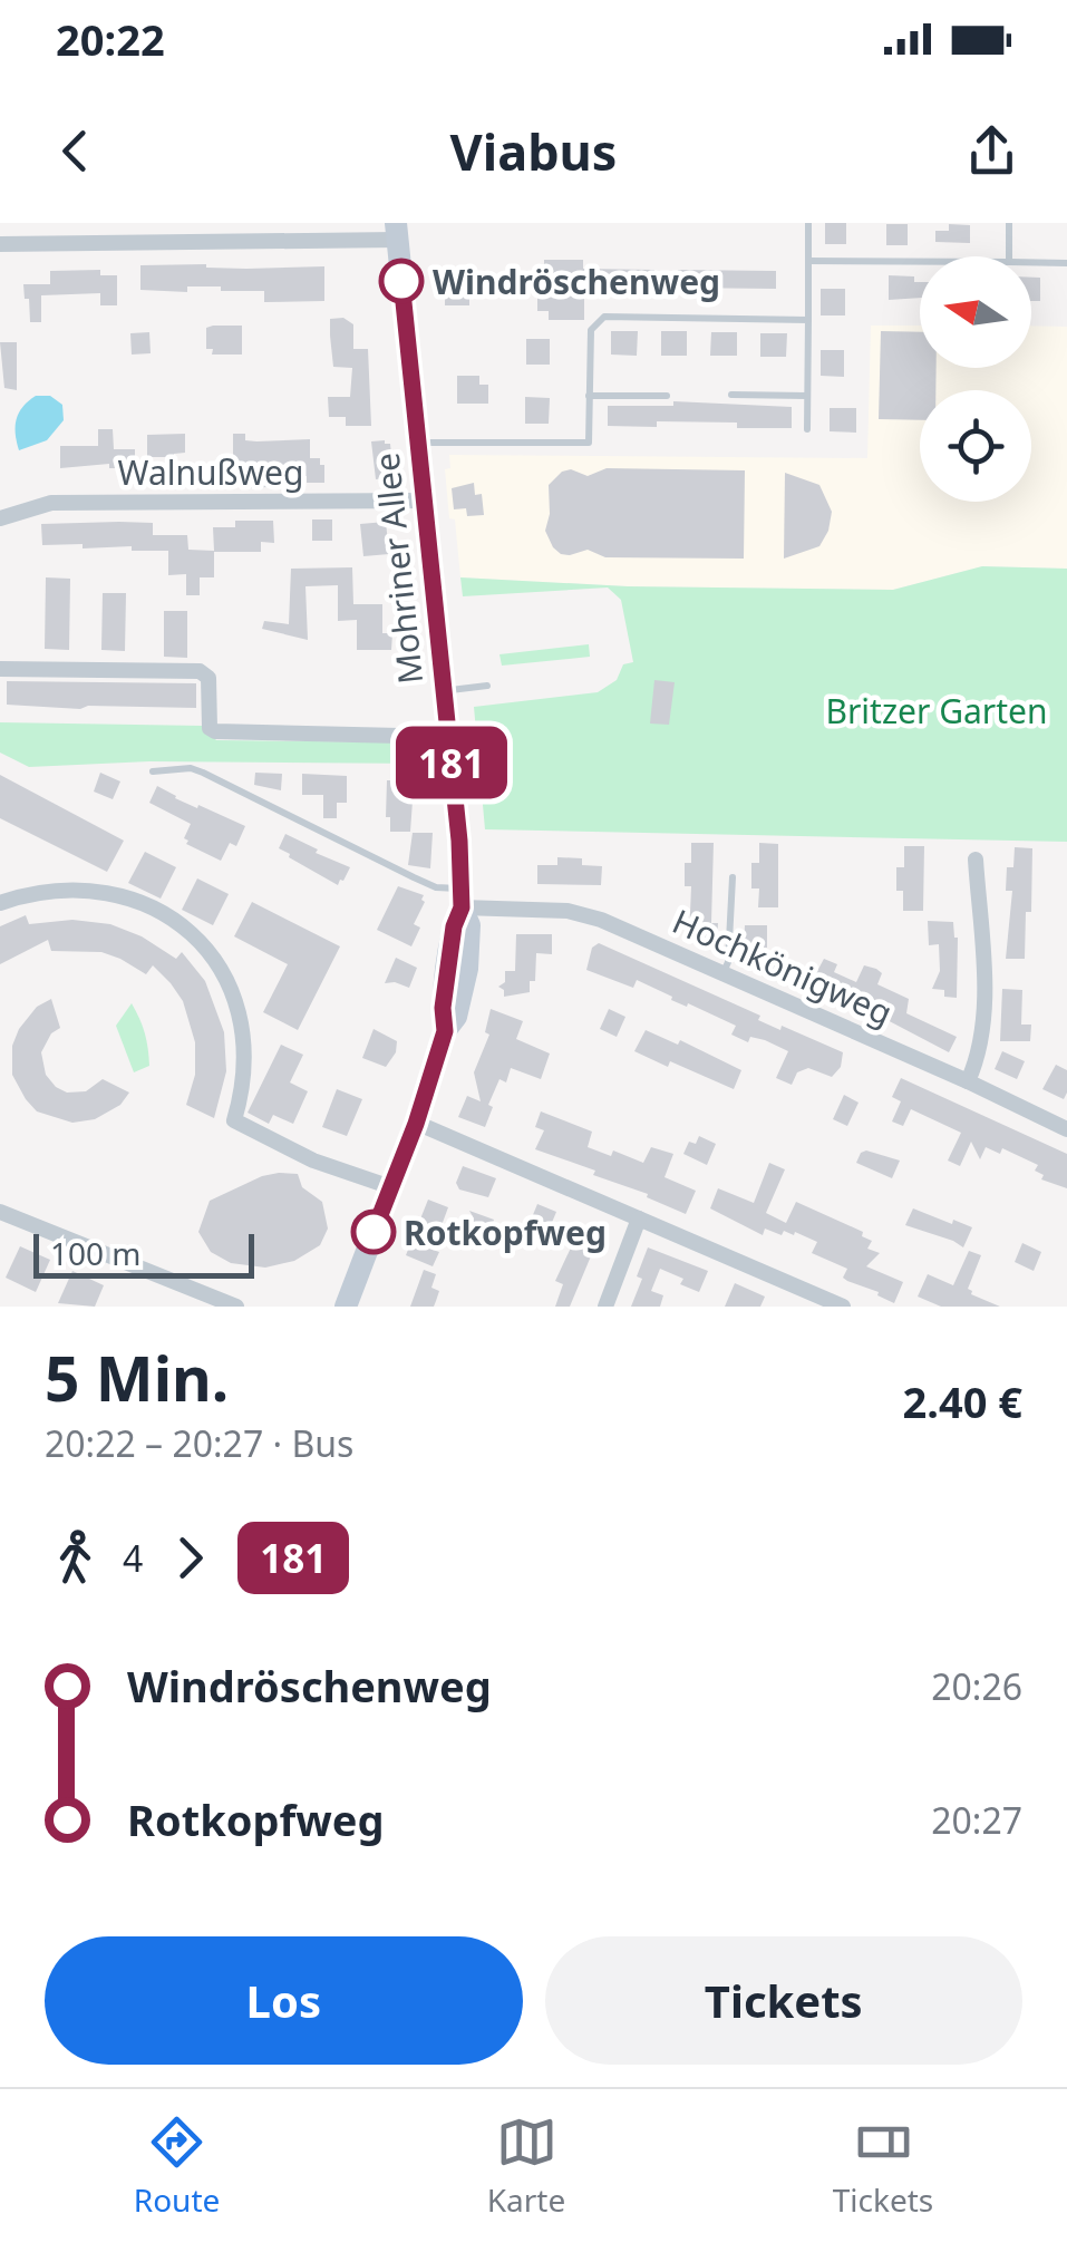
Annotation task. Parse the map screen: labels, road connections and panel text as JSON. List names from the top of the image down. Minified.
{"streets":{"main road":["Mohriner Allee"],"street":["Walnußweg","Hochkönigweg"]},"crossings":[["Walnußweg","Mohriner Allee"],["Mohriner Allee","Hochkönigweg"]],"parks":["Britzer Garten"],"places":["Windröschenweg","Rotkopfweg"],"lines":["bus line 181"],"scale_bar":"100 m","north":"left","page":{"status":"20:22","header":"Viabus","on_map":"181","scale":"100 m","heading":["5 Min.","20:22 – 20:27 · Bus","2.40 €"],"legs":["4","181"],"list":[{"name":"Windröschenweg","value":"20:26"},{"name":"Rotkopfweg","value":"20:27"}],"buttons":["Los","Tickets"],"tabs":["Route","Karte","Tickets"]}}
